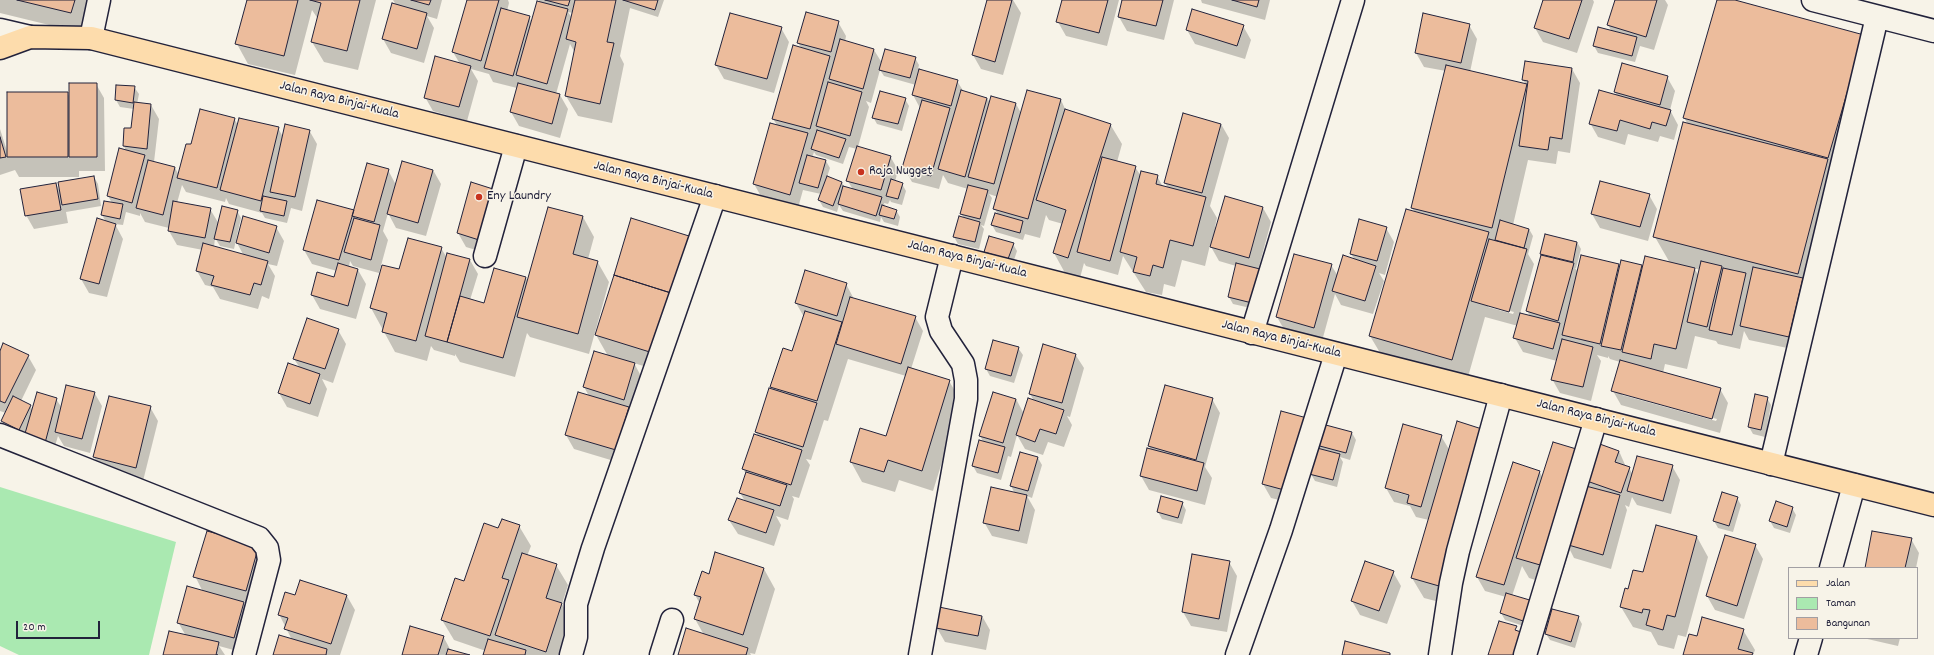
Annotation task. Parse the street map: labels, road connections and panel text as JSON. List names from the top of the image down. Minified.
{"streets":{"main road":["Jalan Raya Binjai-Kuala"]},"places":["Raja Nugget","Eny Laundry"],"legend":["Jalan","Taman","Bangunan"],"scale_bar":"20 m"}
